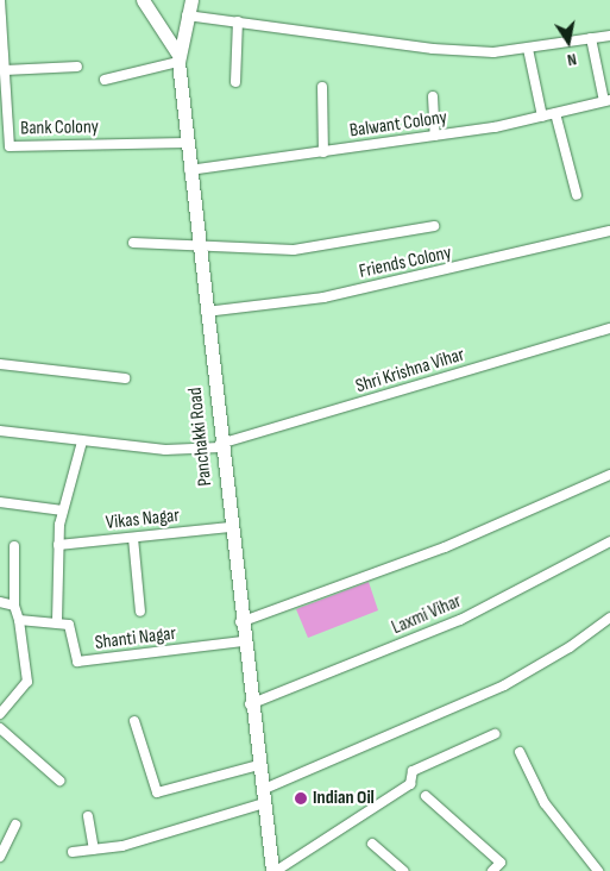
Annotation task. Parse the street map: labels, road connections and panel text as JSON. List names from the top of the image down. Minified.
{"streets":{"main road":["Panchakki Road"],"street":["Balwant Colony","Bank Colony","Friends Colony","Shri Krishna Vihar","Vikas Nagar","Laxmi Vihar","Shanti Nagar"]},"crossings":[["Balwant Colony","Panchakki Road"],["Bank Colony","Panchakki Road"],["Friends Colony","Panchakki Road"],["Shri Krishna Vihar","Panchakki Road"],["Panchakki Road","Vikas Nagar"],["Panchakki Road","Laxmi Vihar"],["Panchakki Road","Shanti Nagar"]],"places":["Indian Oil"],"north":"bottom"}
